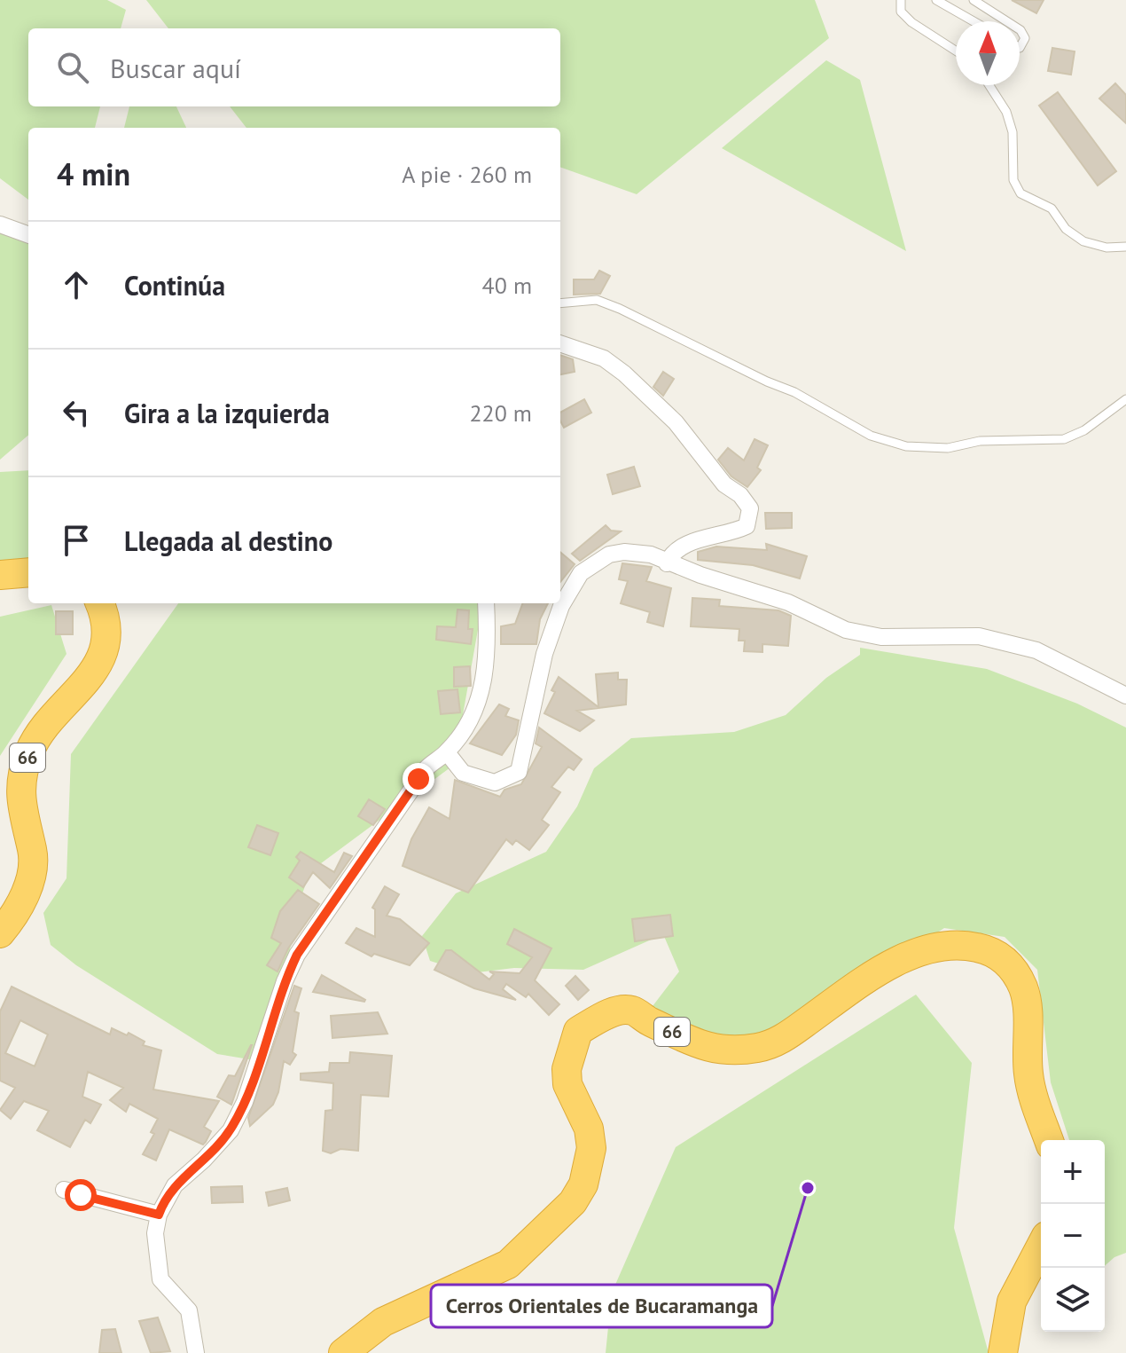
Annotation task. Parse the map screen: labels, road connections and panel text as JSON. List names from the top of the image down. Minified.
{"streets":{"highway":["66"]},"places":["Cerros Orientales de Bucaramanga"],"north":"top","page":{"search":"Buscar aquí","heading":["4 min","A pie · 260 m"],"list":[["Continúa","40 m"],["Gira a la izquierda","220 m"],"Llegada al destino"],"map_buttons":["+","−"]}}
